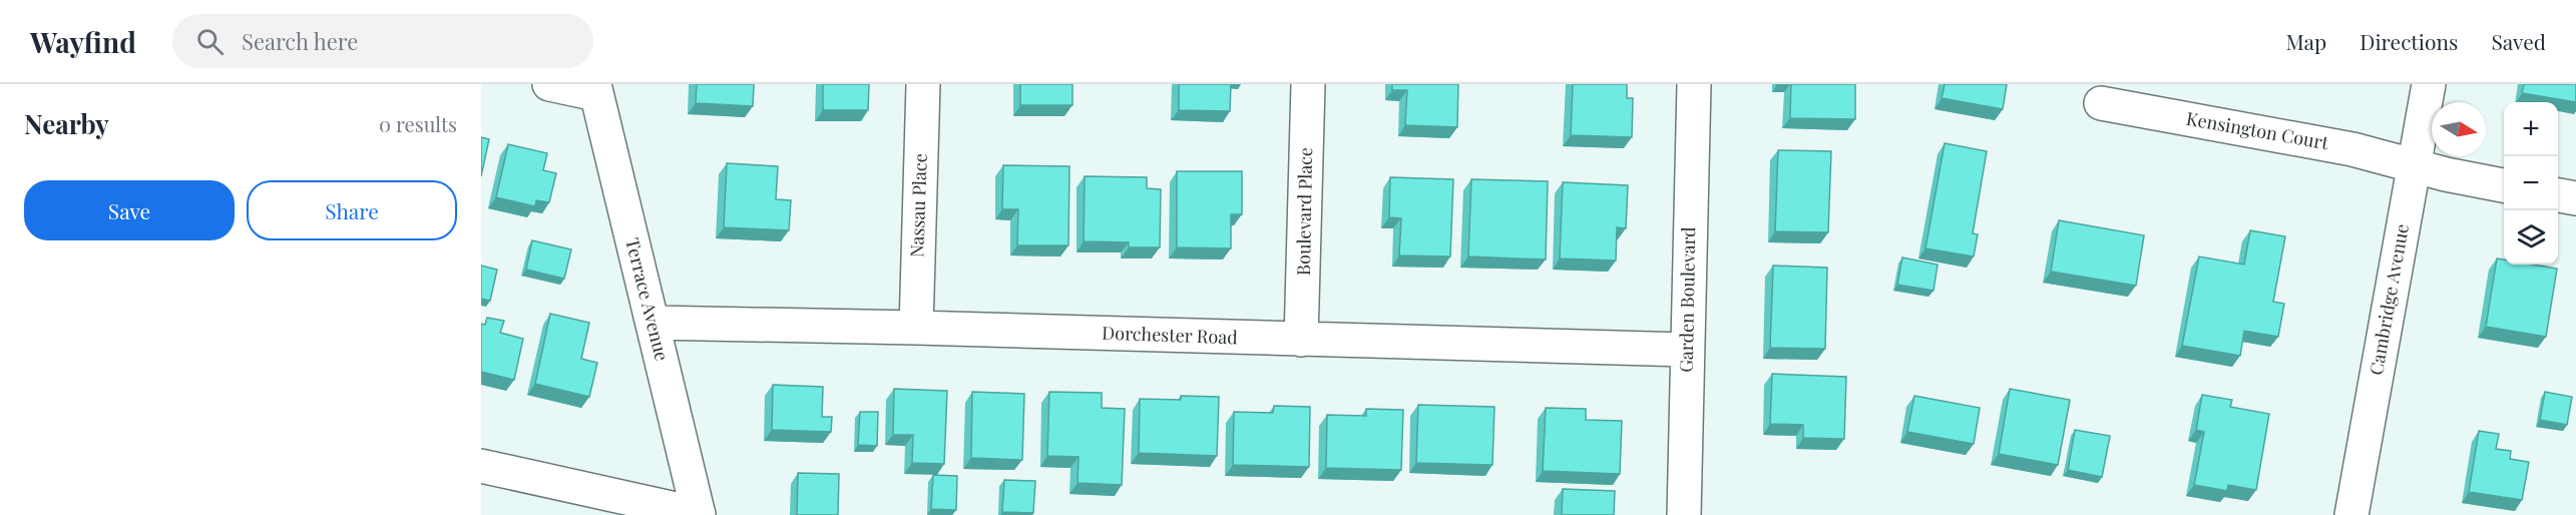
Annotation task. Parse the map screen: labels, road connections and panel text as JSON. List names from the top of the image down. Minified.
{"streets":{"street":["Kensington Court","Nassau Place","Boulevard Place","Terrace Avenue","Garden Boulevard","Cambridge Avenue","Dorchester Road"]},"crossings":[["Kensington Court","Cambridge Avenue"],["Nassau Place","Dorchester Road"],["Boulevard Place","Dorchester Road"],["Terrace Avenue","Dorchester Road"],["Garden Boulevard","Dorchester Road"]],"north":"right","page":{"header":"Wayfind","search":"Search here","nav":["Map","Directions","Saved"],"heading":["Nearby","0 results"],"map_buttons":["+","−"],"buttons":["Save","Share"]}}
